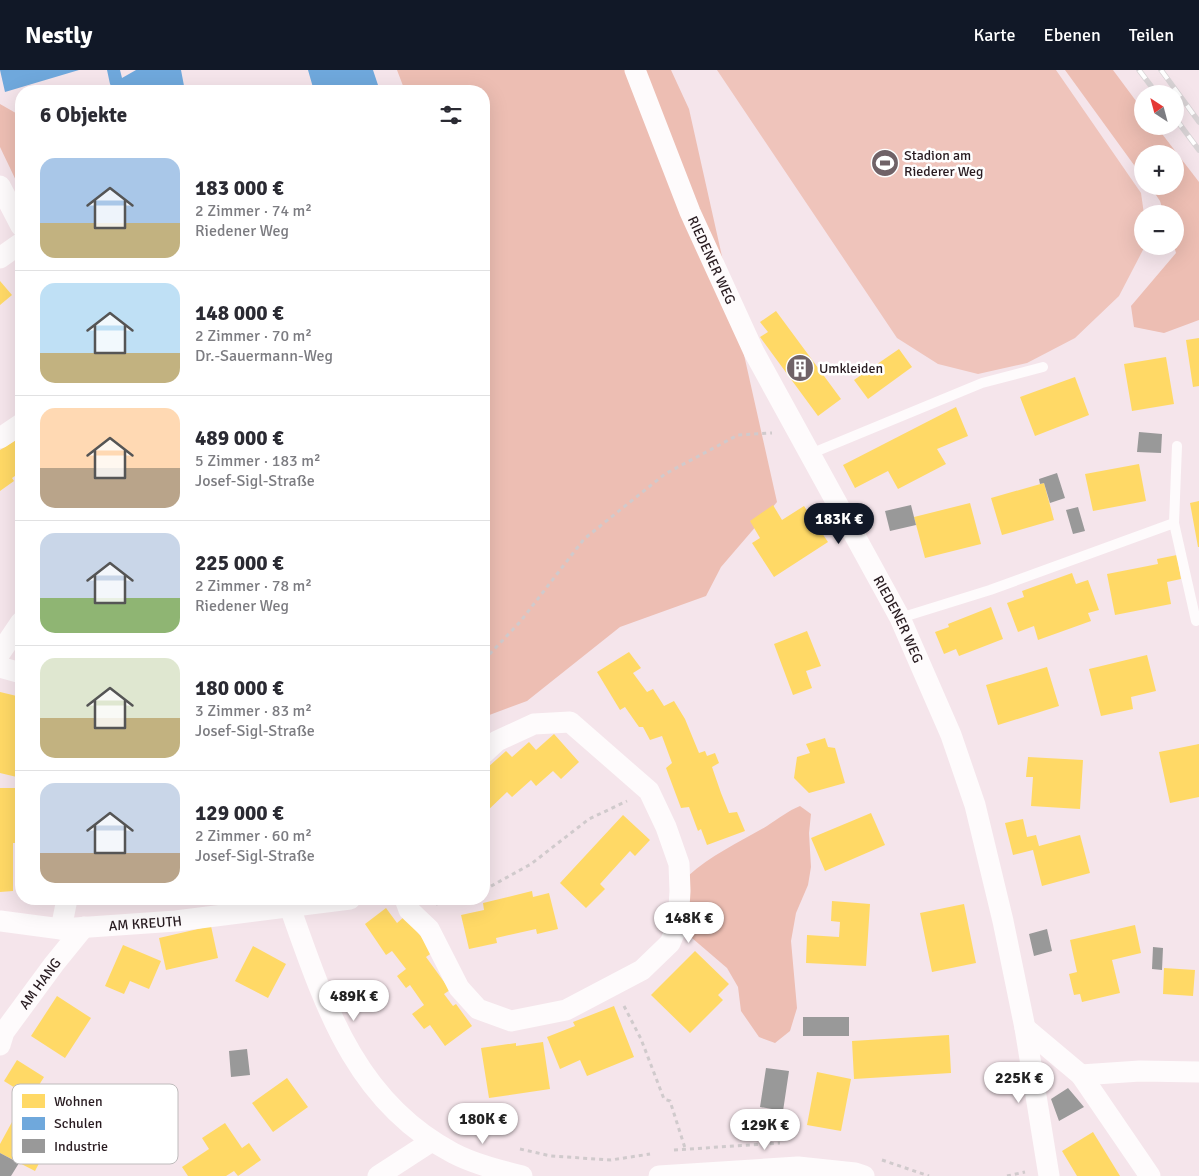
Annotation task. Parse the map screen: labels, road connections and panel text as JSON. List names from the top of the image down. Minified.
{"streets":{"street":["RIEDENER WEG","AM KREUTH","AM HANG"]},"crossings":[["AM KREUTH","AM HANG"]],"places":{"sports":["Stadion am Riederer Weg"],"building":["Umkleiden"]},"legend":["Wohnen","Schulen","Industrie"],"north":"top left","page":{"header":"Nestly","nav":["Karte","Ebenen","Teilen"],"map_buttons":["+","−"],"heading":"6 Objekte","list":[{"name":"183 000 €","note":"2 Zimmer · 74 m² · Riedener Weg"},{"name":"148 000 €","note":"2 Zimmer · 70 m² · Dr.-Sauermann-Weg"},{"name":"489 000 €","note":"5 Zimmer · 183 m² · Josef-Sigl-Straße"},{"name":"225 000 €","note":"2 Zimmer · 78 m² · Riedener Weg"},{"name":"180 000 €","note":"3 Zimmer · 83 m² · Josef-Sigl-Straße"},{"name":"129 000 €","note":"2 Zimmer · 60 m² · Josef-Sigl-Straße"}],"price":["183K €","148K €","489K €","225K €","180K €","129K €"]}}
